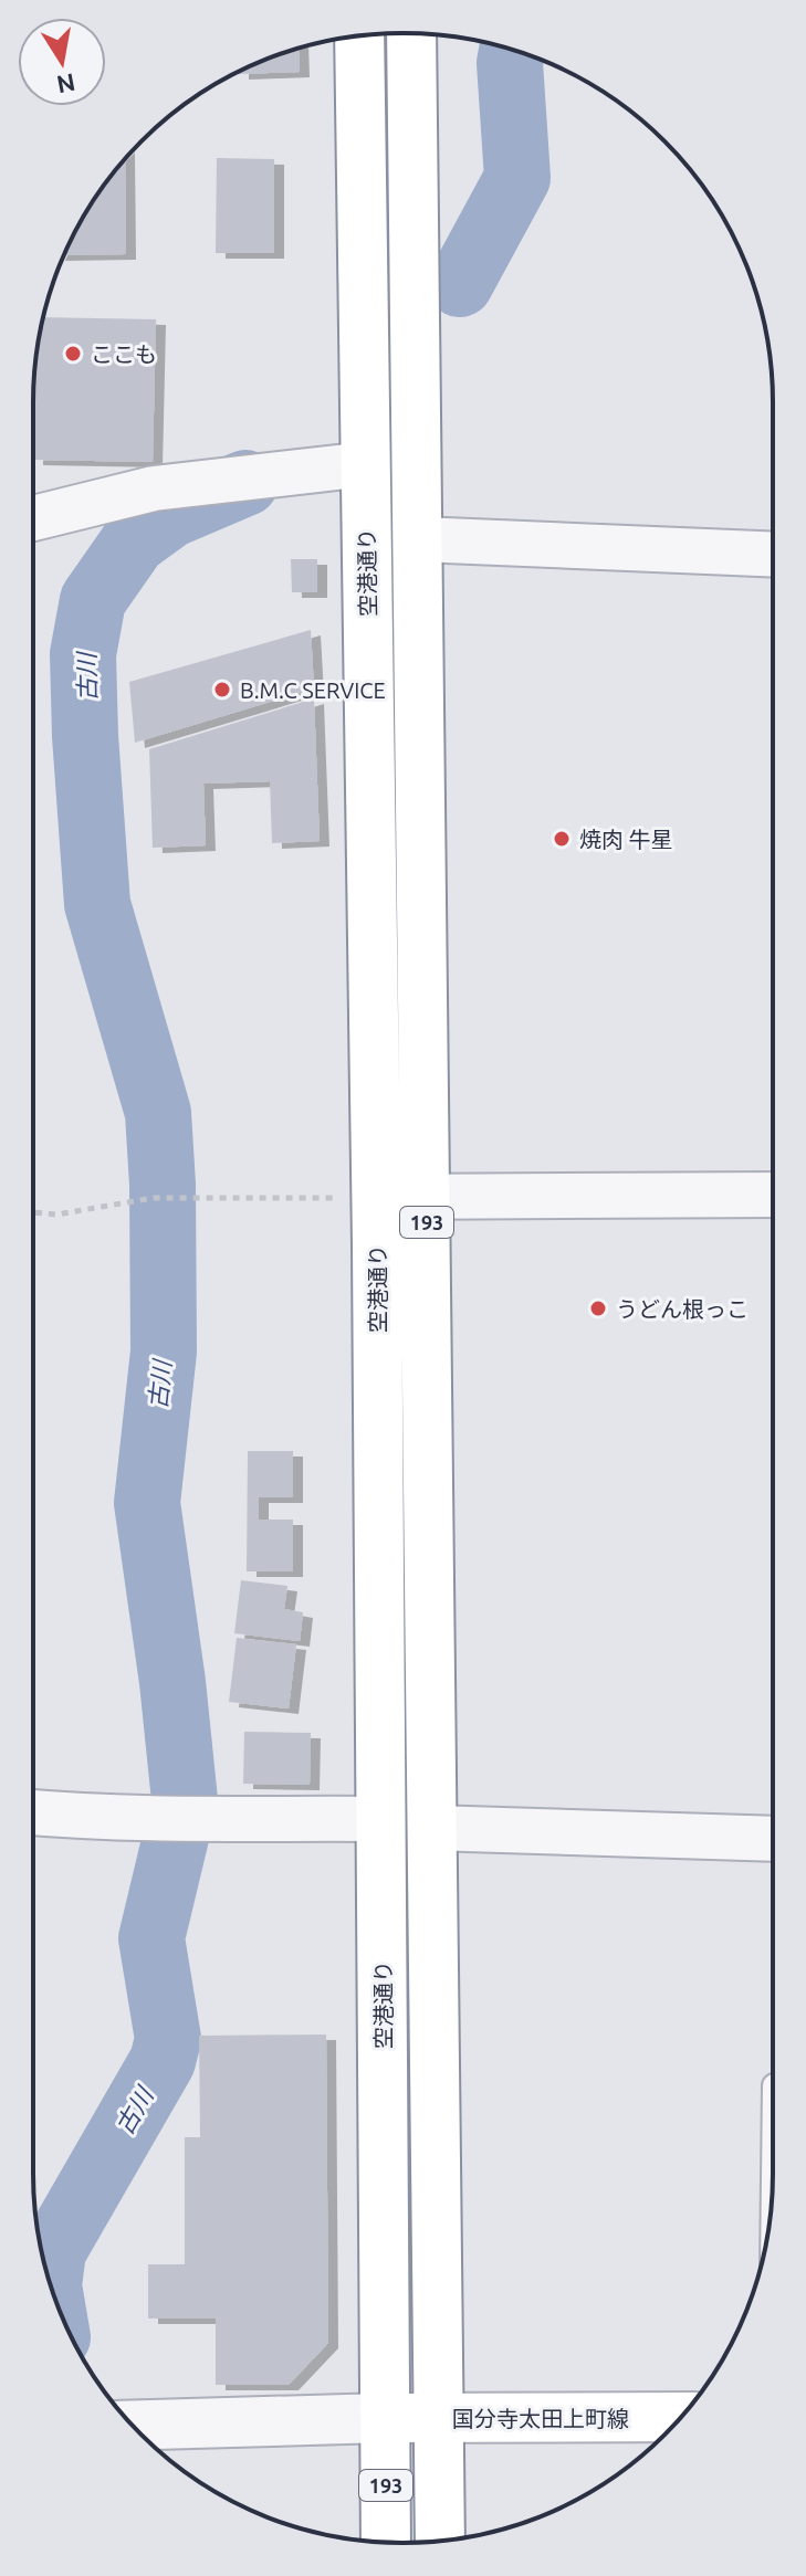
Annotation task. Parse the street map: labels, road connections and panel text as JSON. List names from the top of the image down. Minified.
{"streets":{"main road":["空港通り","193","国分寺太田上町線"]},"crossings":[["空港通り","国分寺太田上町線"],["193","国分寺太田上町線"]],"water":["古川"],"places":["ここも","B.M.C SERVICE","焼肉 牛星","うどん根っこ"],"north":"bottom"}
